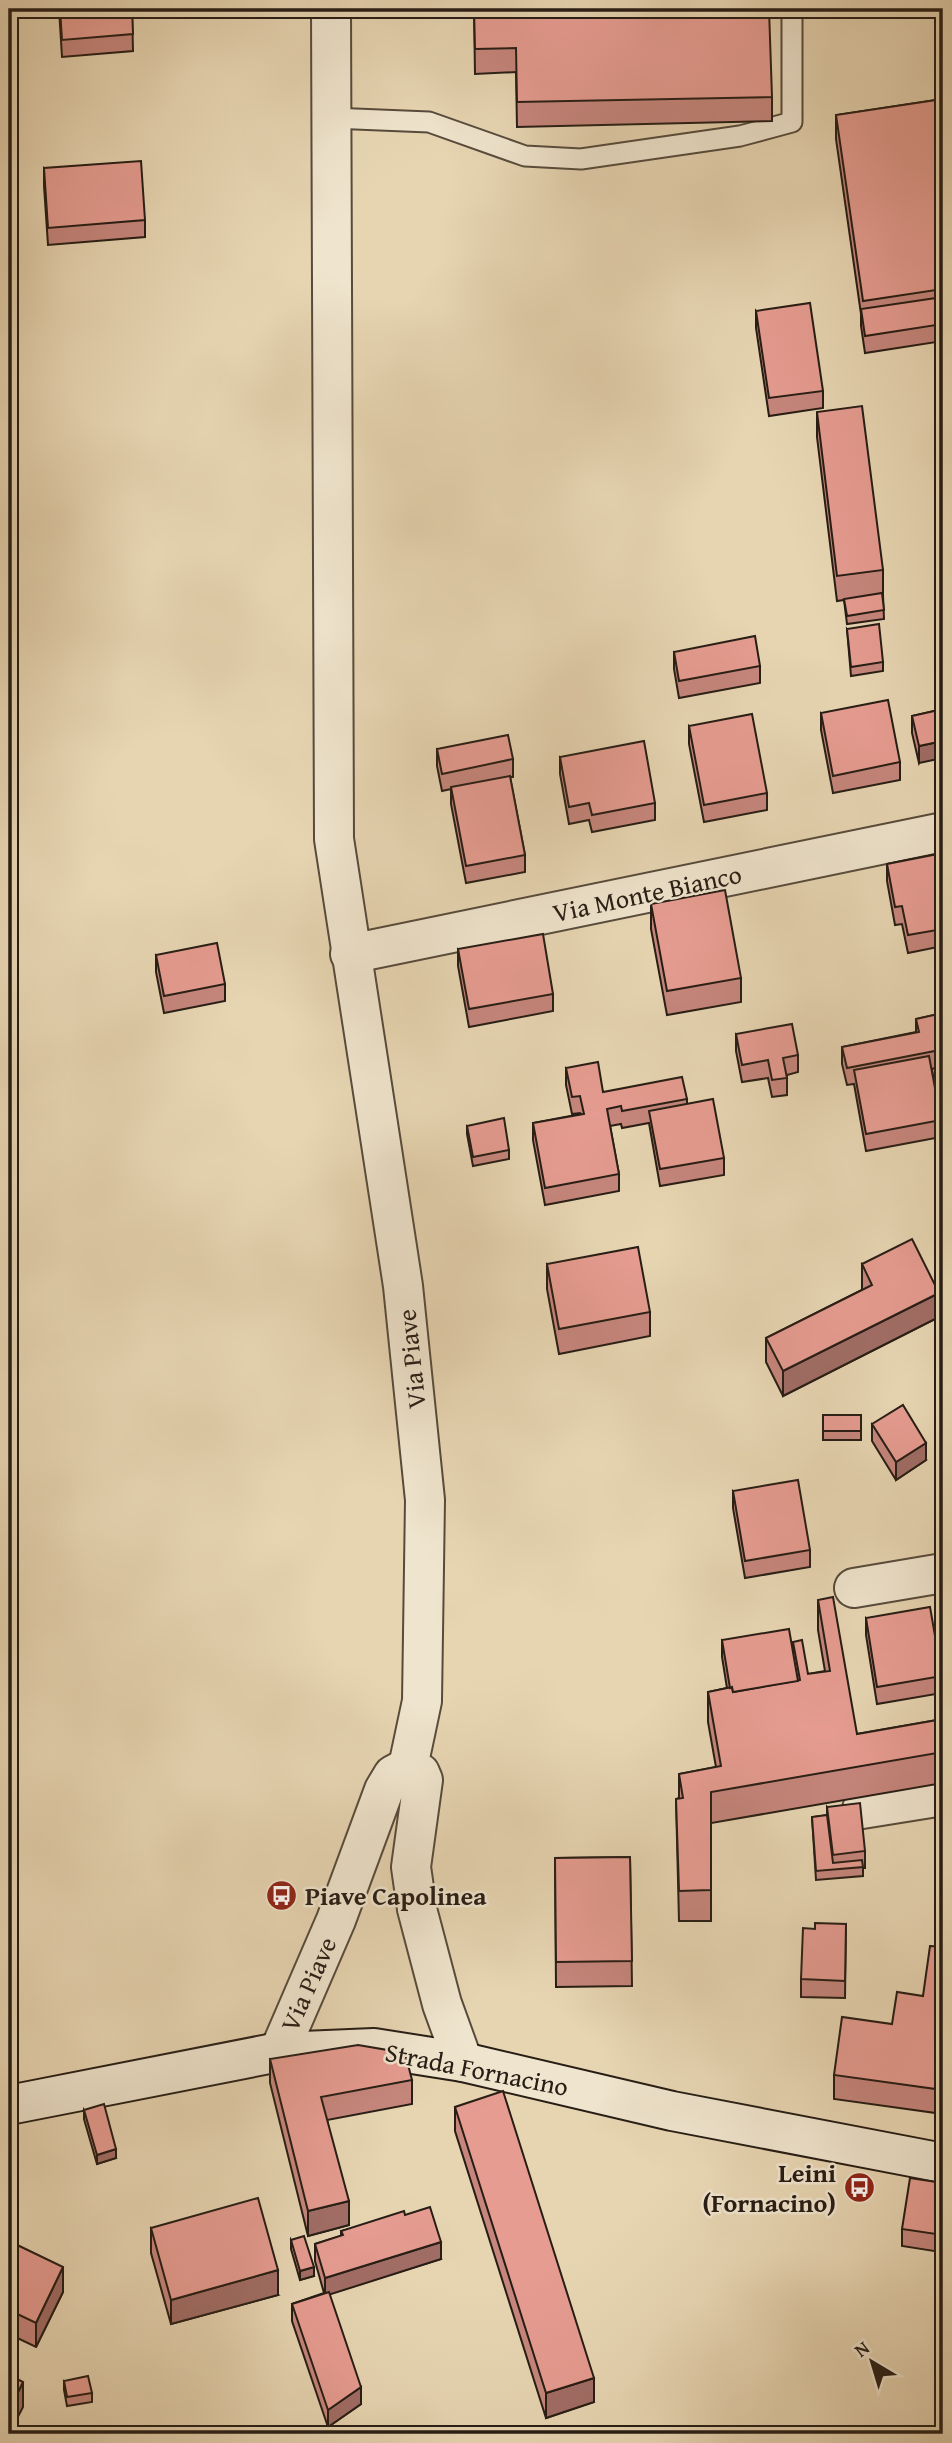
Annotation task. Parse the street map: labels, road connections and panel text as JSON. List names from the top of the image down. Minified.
{"streets":{"street":["Via Monte Bianco","Via Piave","Strada Fornacino"]},"crossings":[["Via Monte Bianco","Via Piave"],["Via Piave","Strada Fornacino"]],"places":{"bus stop":["Piave Capolinea","Leini (Fornacino)"]},"north":"top left"}
